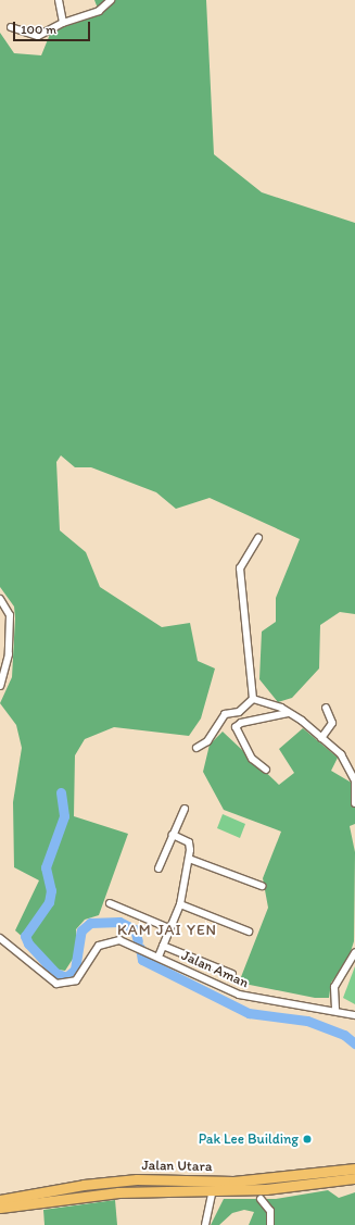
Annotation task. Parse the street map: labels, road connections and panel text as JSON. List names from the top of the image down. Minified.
{"streets":{"highway":["Jalan Utara"],"street":["Jalan Aman"]},"districts":["KAM JAI YEN"],"places":["Pak Lee Building"],"scale_bar":"100 m"}
